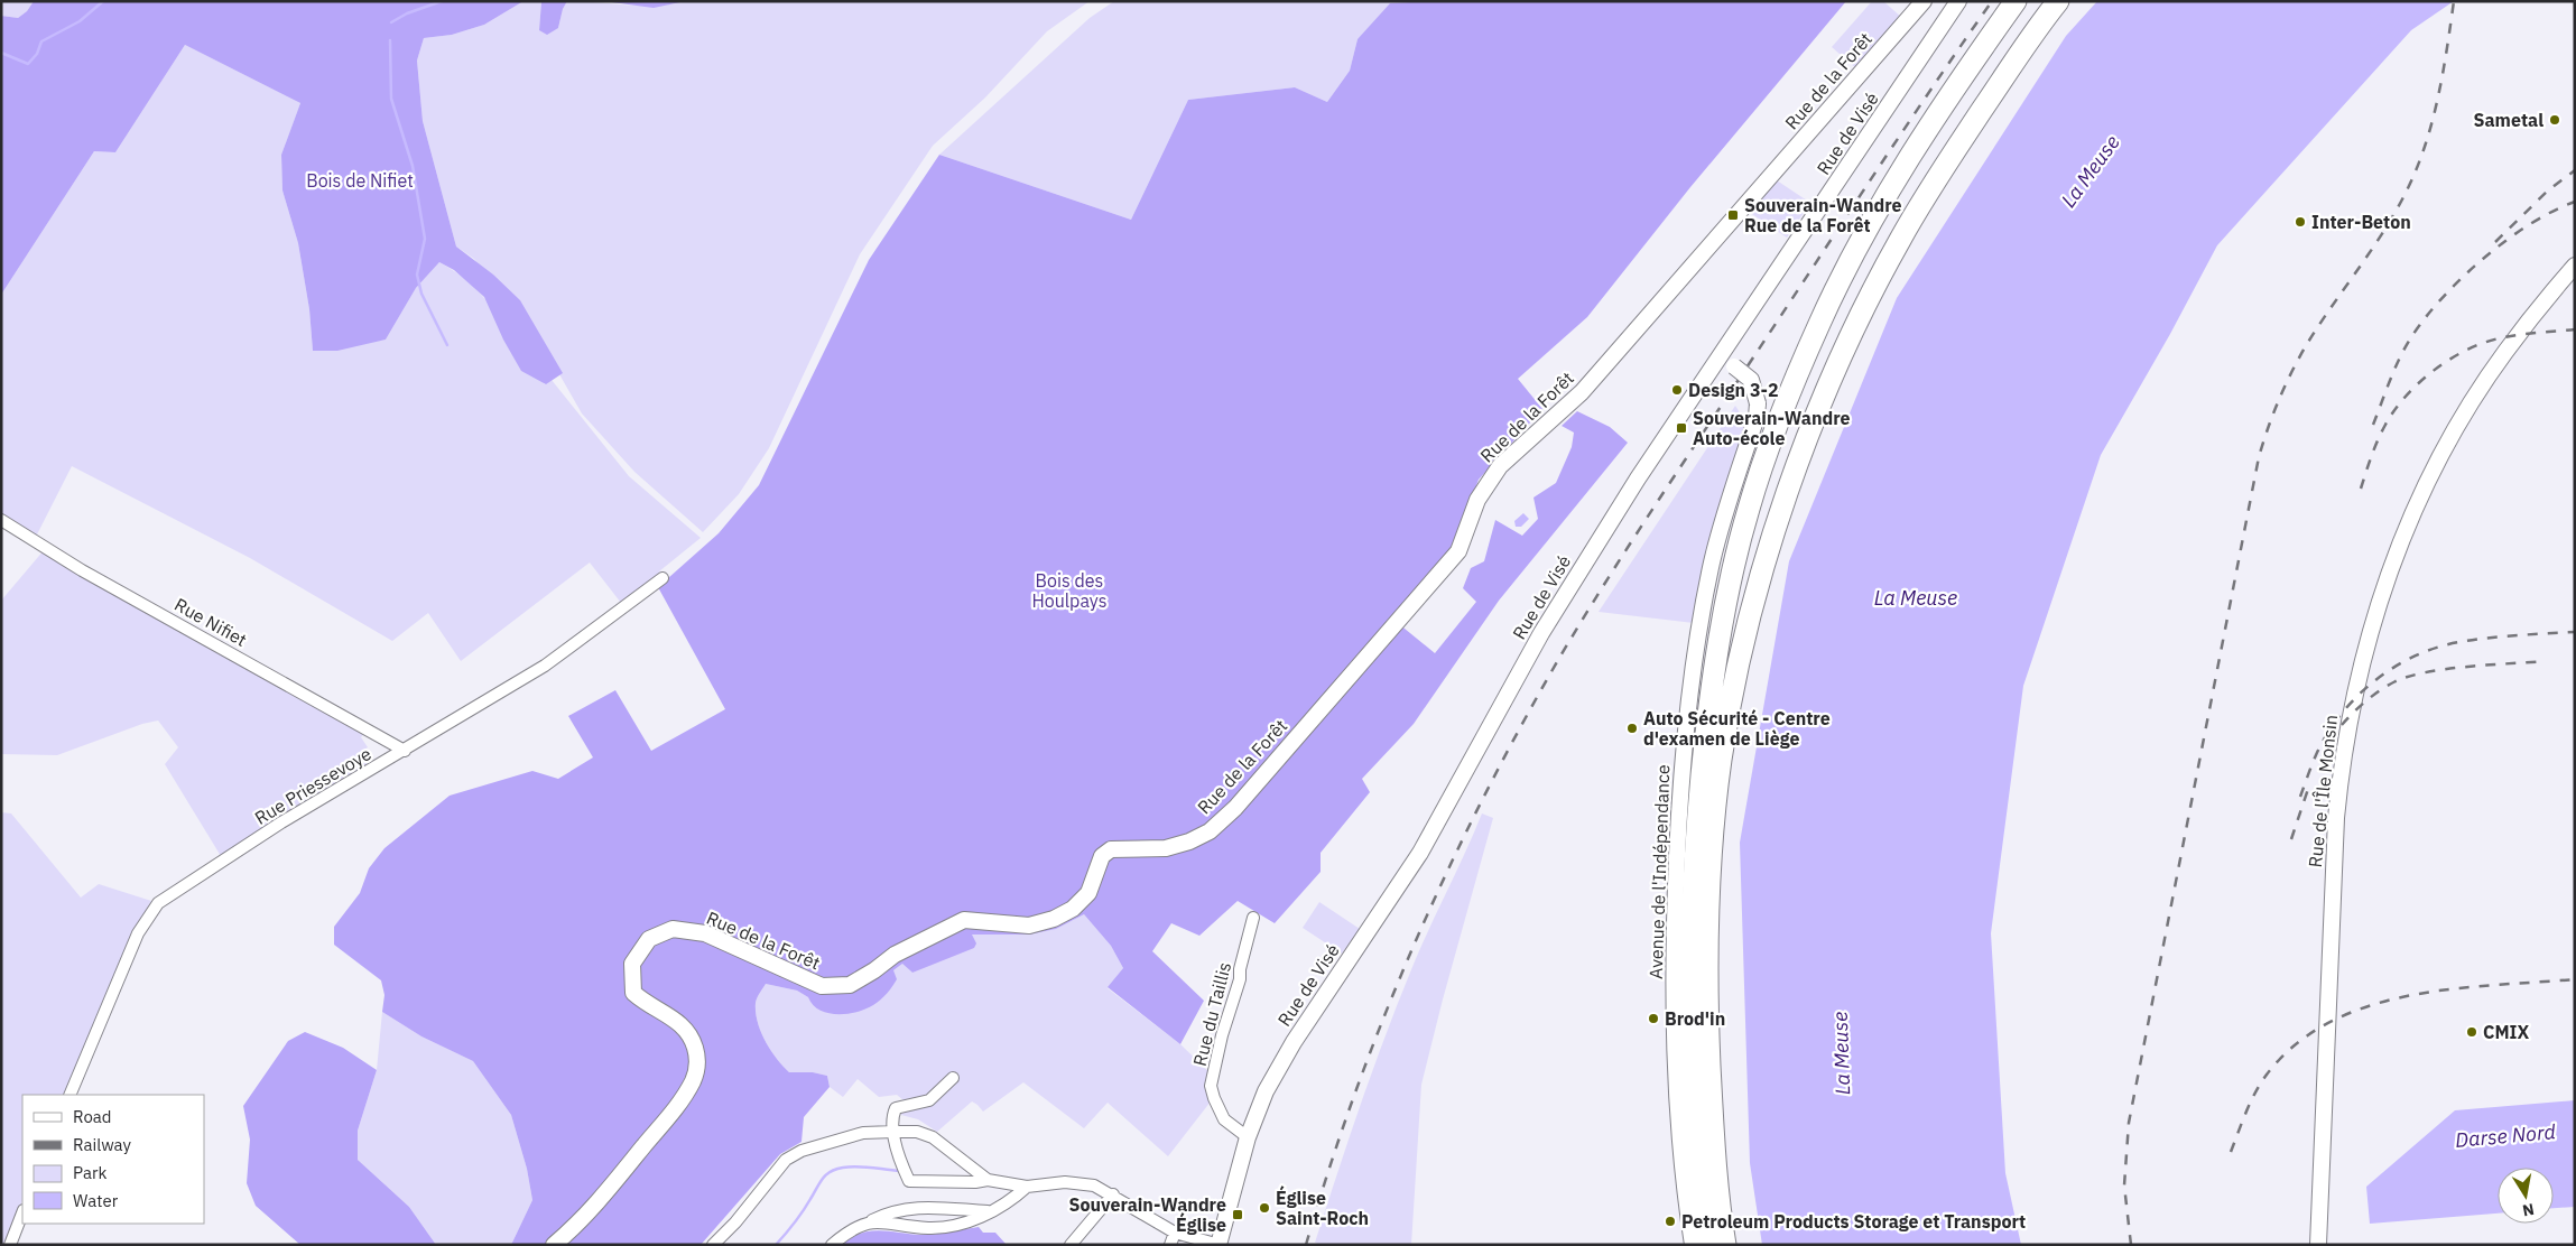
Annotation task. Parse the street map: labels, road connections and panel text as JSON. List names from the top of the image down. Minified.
{"streets":{"main road":["Rue de la Forêt","Rue de Visé","Rue de l'Île Monsin","Avenue de l'Indépendance"],"street":["Rue Nifiet","Rue Priessevoye","Rue du Taillis"]},"crossings":[["Rue de Visé","Avenue de l'Indépendance"],["Rue de Visé","Rue du Taillis"],["Rue Nifiet","Rue Priessevoye"]],"water":["La Meuse","Darse Nord"],"parks":["Bois de Nifiet","Bois des Houlpays"],"places":{"other":["Sametal","Inter-Beton","Design 3-2","Auto Sécurité - Centre d'examen de Liège","Brod'in","CMIX","Église Saint-Roch","Petroleum Products Storage et Transport"],"transit":["Souverain-Wandre Rue de la Forêt","Souverain-Wandre Auto-école","Souverain-Wandre Église"]},"legend":["Road","Railway","Park","Water"],"north":"bottom"}
